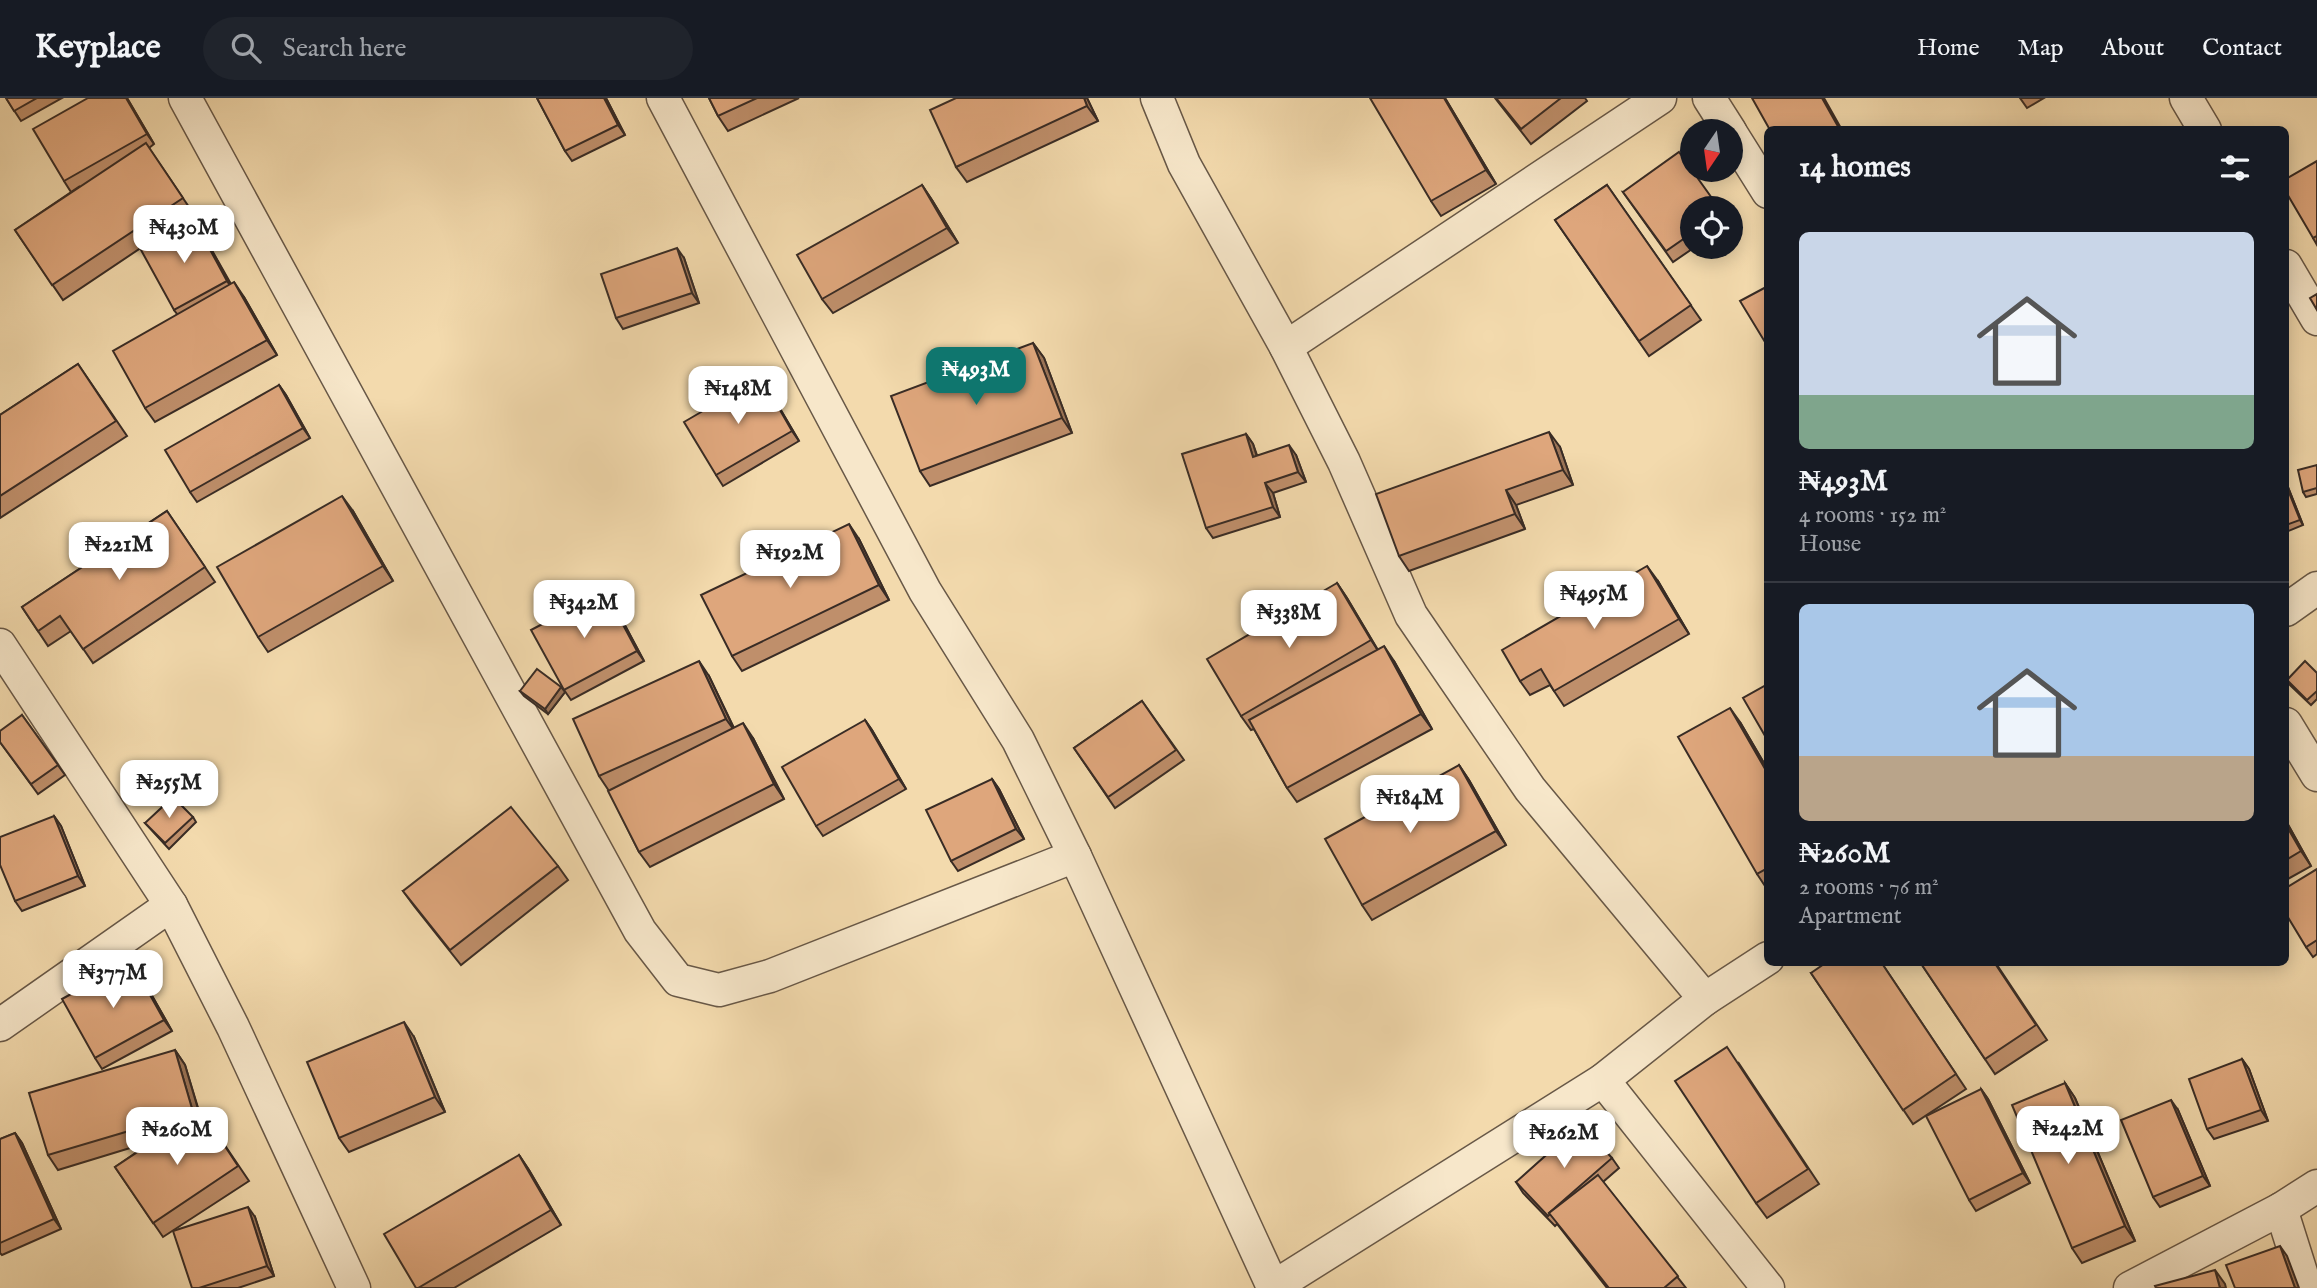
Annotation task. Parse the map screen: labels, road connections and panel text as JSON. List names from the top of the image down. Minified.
{"north":"bottom","page":{"header":"Keyplace","search":"Search here","nav":["Home","Map","About","Contact"],"heading":"14 homes","price":["₦430M","₦493M","₦148M","₦221M","₦192M","₦495M","₦342M","₦338M","₦255M","₦184M","₦377M","₦242M","₦260M","₦262M"],"list":[{"name":"₦493M","note":"4 rooms · 152 m² · House"},{"name":"₦260M","note":"2 rooms · 76 m² · Apartment"}]}}
